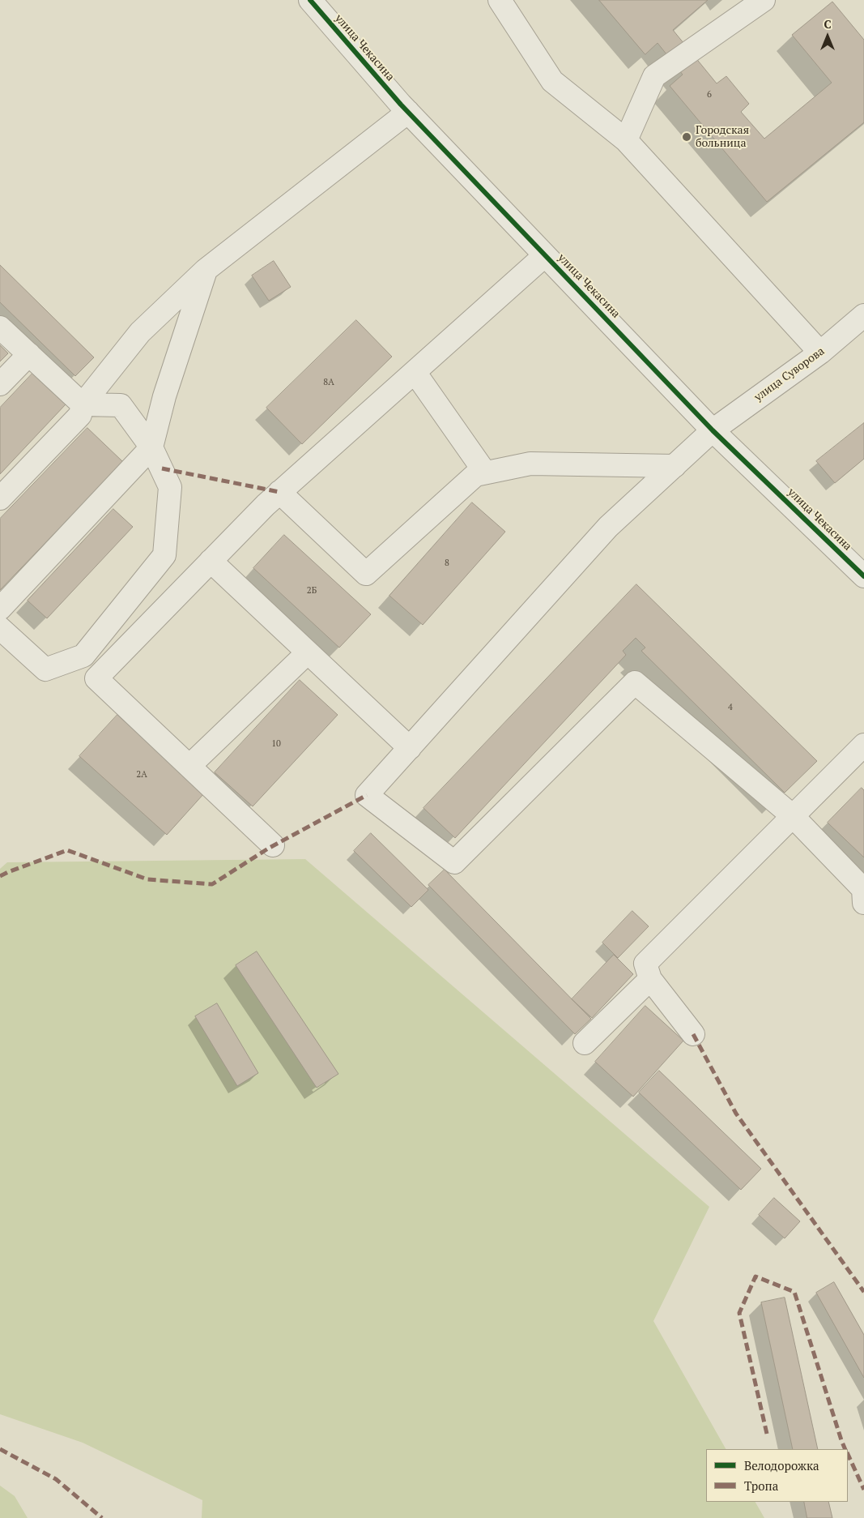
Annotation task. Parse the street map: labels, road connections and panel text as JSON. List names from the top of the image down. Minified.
{"streets":{"street":["улица Чекасина","улица Суворова"]},"crossings":[["улица Чекасина","улица Суворова"]],"places":["Городская больница"],"house_numbers":["6","8А","8","2Б","4","10","2А"],"legend":["Велодорожка","Тропа"],"north":"top"}
